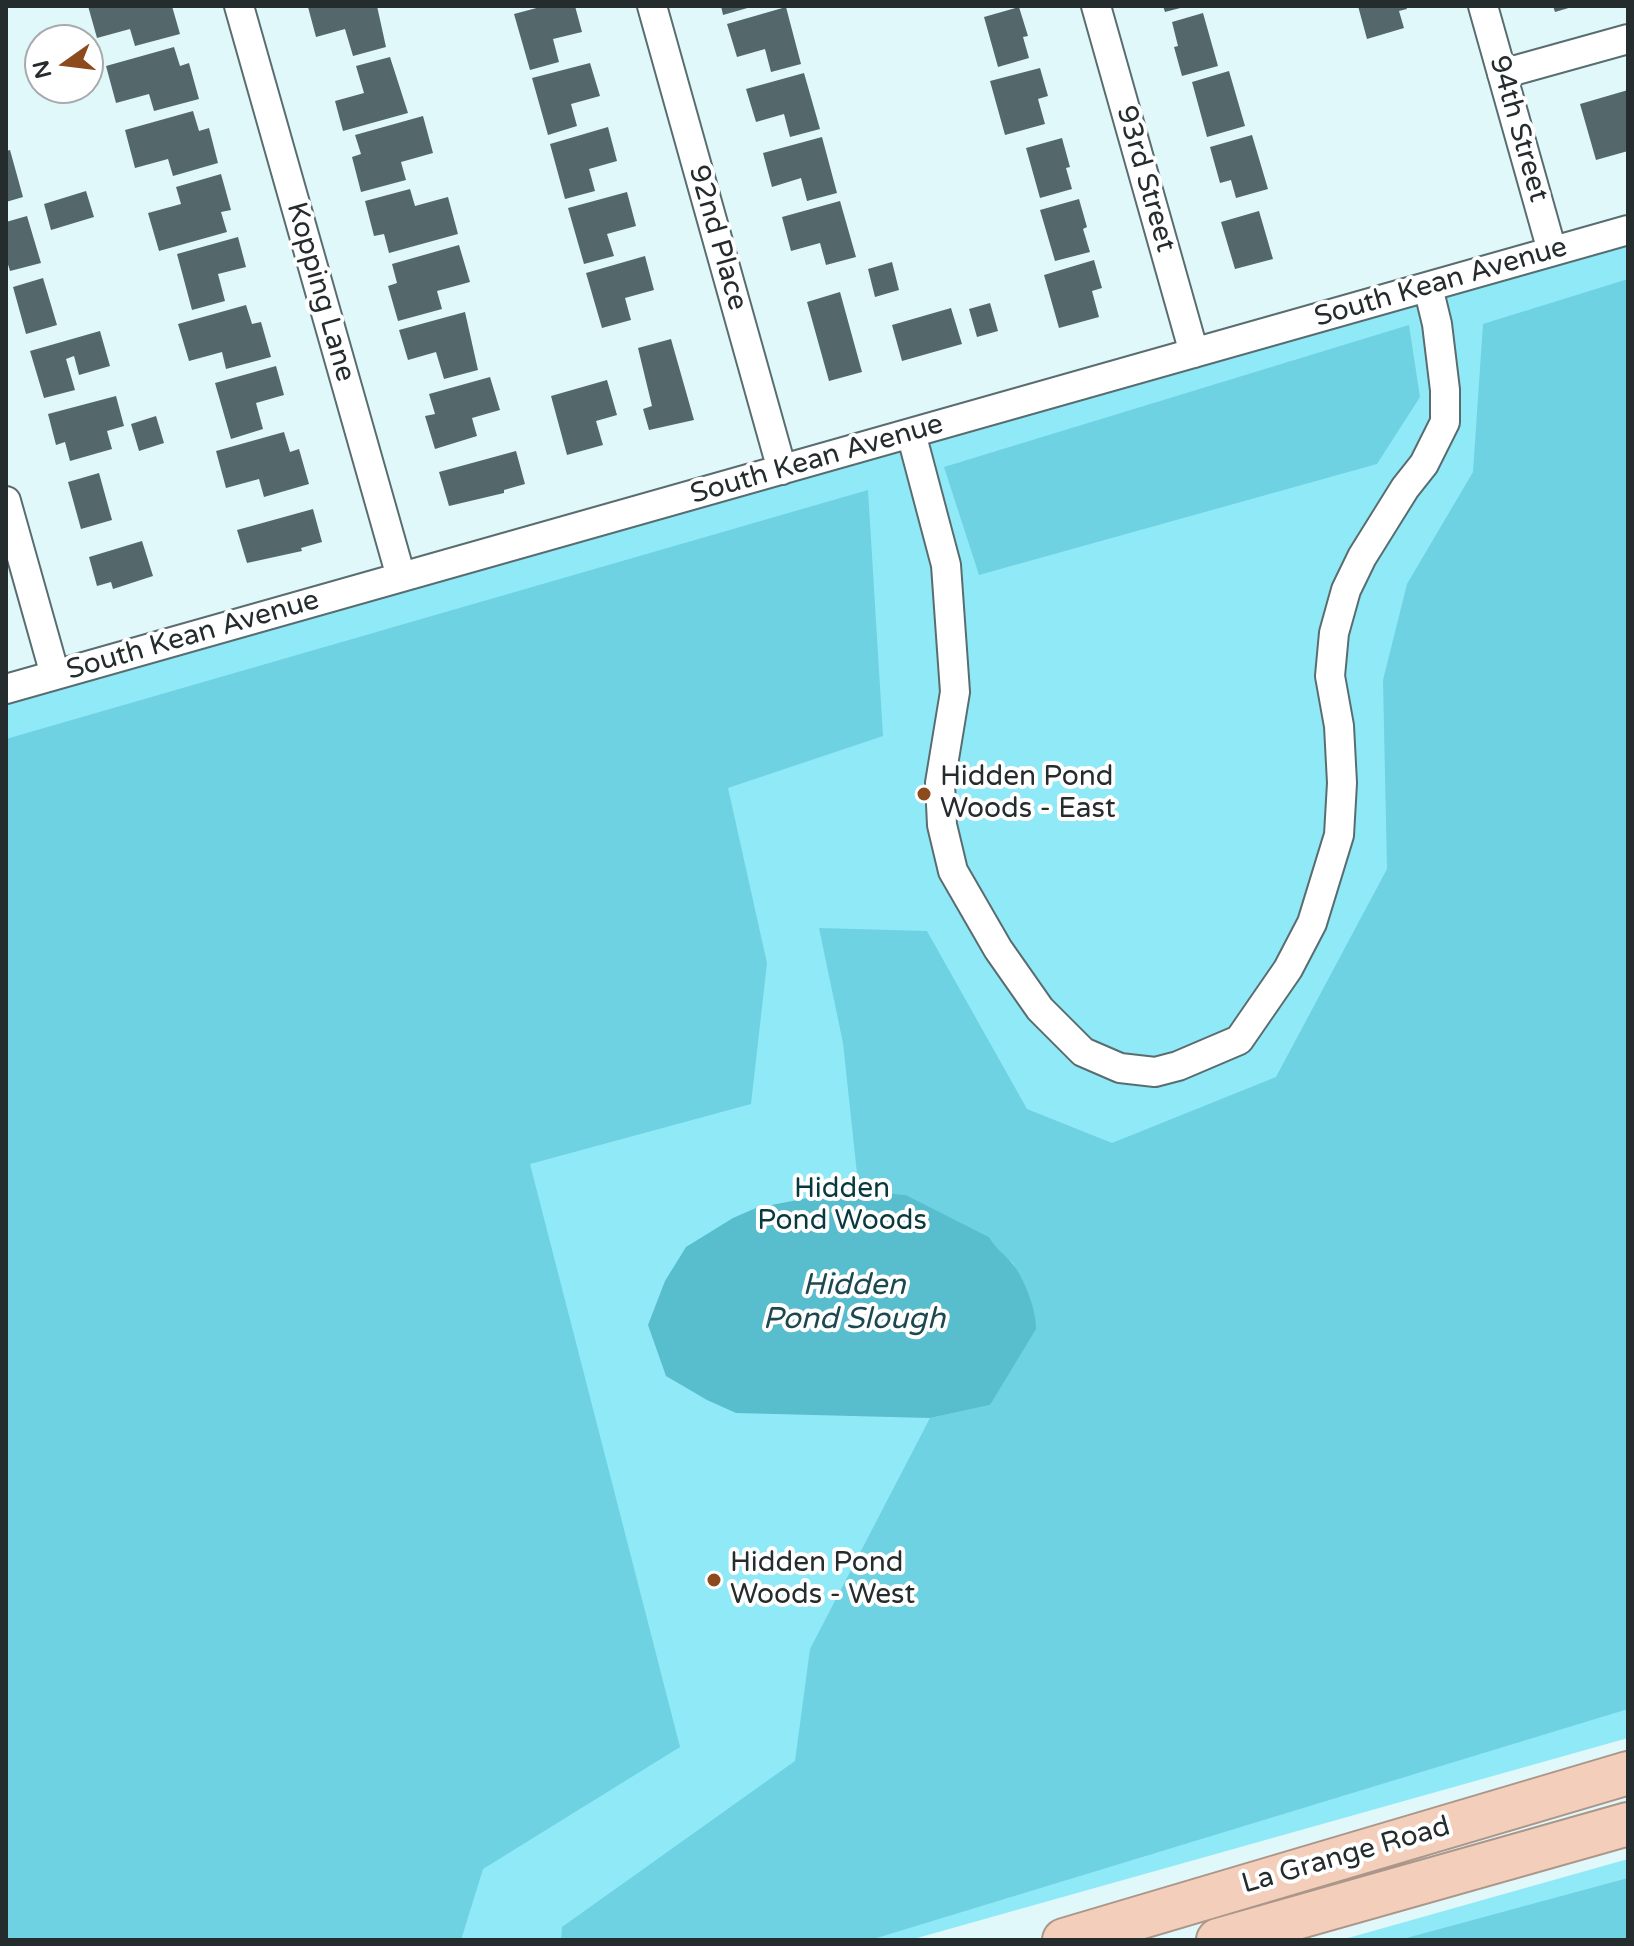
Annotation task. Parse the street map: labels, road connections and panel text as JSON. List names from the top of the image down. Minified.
{"streets":{"highway":["La Grange Road"],"street":["94th Street","93rd Street","92nd Place","South Kean Avenue","Kopping Lane"]},"crossings":[["94th Street","South Kean Avenue"],["93rd Street","South Kean Avenue"],["92nd Place","South Kean Avenue"],["South Kean Avenue","Kopping Lane"]],"water":["Hidden Pond Slough"],"parks":["Hidden Pond Woods"],"places":["Hidden Pond Woods - East","Hidden Pond Woods - West"],"north":"left"}
